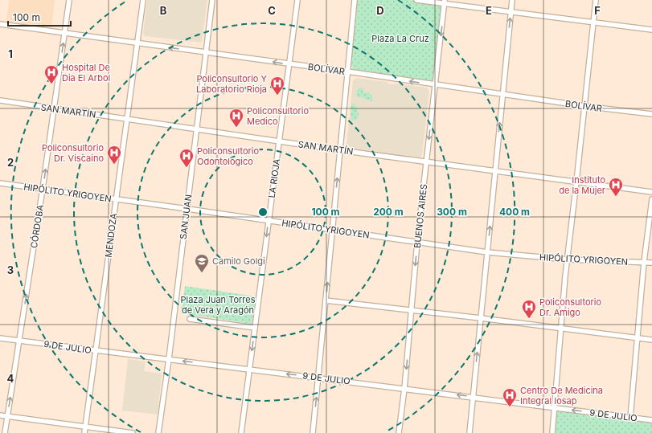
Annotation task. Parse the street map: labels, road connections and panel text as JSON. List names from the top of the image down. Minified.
{"streets":{"street":["BOLÍVAR","SAN MARTÍN","LA RIOJA","HIPÓLITO YRIGOYEN","BUENOS AIRES","SAN JUAN","CÓRDOBA","MENDOZA","9 DE JULIO"]},"crossings":[["BOLÍVAR","LA RIOJA"],["BOLÍVAR","BUENOS AIRES"],["BOLÍVAR","SAN JUAN"],["BOLÍVAR","CÓRDOBA"],["BOLÍVAR","MENDOZA"],["SAN MARTÍN","LA RIOJA"],["SAN MARTÍN","BUENOS AIRES"],["SAN MARTÍN","SAN JUAN"],["SAN MARTÍN","CÓRDOBA"],["SAN MARTÍN","MENDOZA"],["LA RIOJA","HIPÓLITO YRIGOYEN"],["LA RIOJA","9 DE JULIO"],["HIPÓLITO YRIGOYEN","BUENOS AIRES"],["HIPÓLITO YRIGOYEN","SAN JUAN"],["HIPÓLITO YRIGOYEN","CÓRDOBA"],["HIPÓLITO YRIGOYEN","MENDOZA"],["BUENOS AIRES","9 DE JULIO"],["SAN JUAN","9 DE JULIO"],["CÓRDOBA","9 DE JULIO"],["MENDOZA","9 DE JULIO"]],"one_way":["BOLÍVAR","BUENOS AIRES","CÓRDOBA","9 DE JULIO"],"parks":["Plaza La Cruz","Plaza Juan Torres de Vera y Aragón"],"places":{"hospital":["Hospital De Dia El Arbol","Policonsultorio Y Laboratorio Rioja","Policonsultorio Medico","Policonsultorio Dr. Viscaino","Policonsultorio Odontologico","Instituto de la Mujer","Policonsultorio Dr. Amigo","Centro De Medicina Integral Iosap"],"school or university":["Camilo Golgi"]},"scale_bar":"100 m","grid":{"columns":["B","C","D","E","F"],"rows":["1","2","3","4"]},"rings":["100 m","200 m","300 m","400 m"]}
